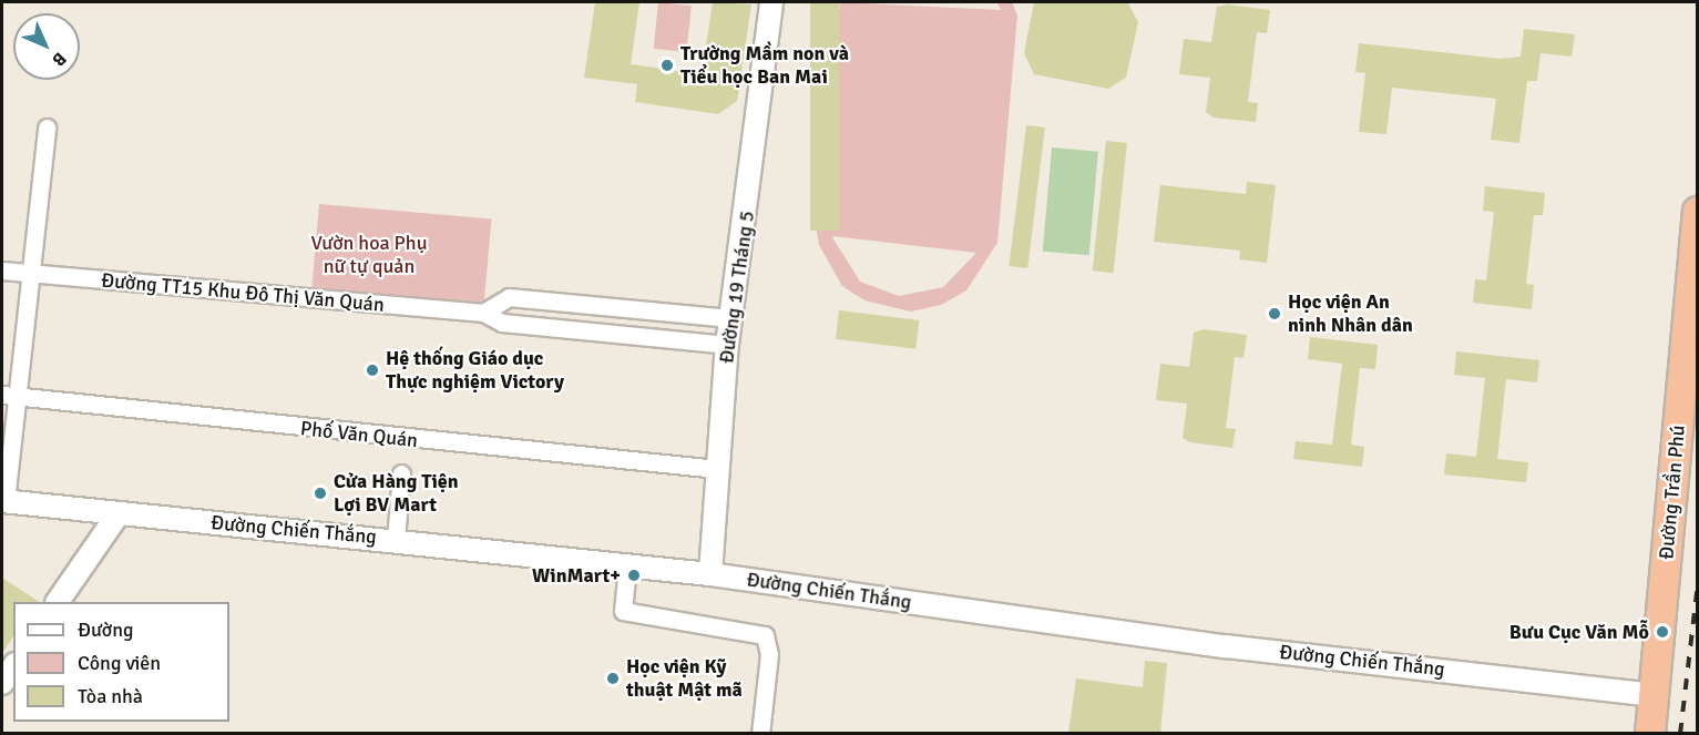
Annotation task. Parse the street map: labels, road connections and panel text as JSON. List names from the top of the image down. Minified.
{"streets":{"highway":["Đường Trần Phú"],"street":["Đường 19 Tháng 5","Đường TT15 Khu Đô Thị Văn Quán","Phố Văn Quán","Đường Chiến Thắng"]},"crossings":[["Đường 19 Tháng 5","Đường TT15 Khu Đô Thị Văn Quán"],["Đường 19 Tháng 5","Phố Văn Quán"],["Đường 19 Tháng 5","Đường Chiến Thắng"],["Đường Trần Phú","Đường Chiến Thắng"]],"parks":["Vườn hoa Phụ nữ tự quản"],"places":["Trường Mầm non và Tiểu học Ban Mai","Học viện An ninh Nhân dân","Hệ thống Giáo dục Thực nghiệm Victory","Cửa Hàng Tiện Lợi BV Mart","WinMart+","Bưu Cục Văn Mỗ","Học viện Kỹ thuật Mật mã"],"legend":["Đường","Công viên","Tòa nhà"],"north":"bottom right"}
